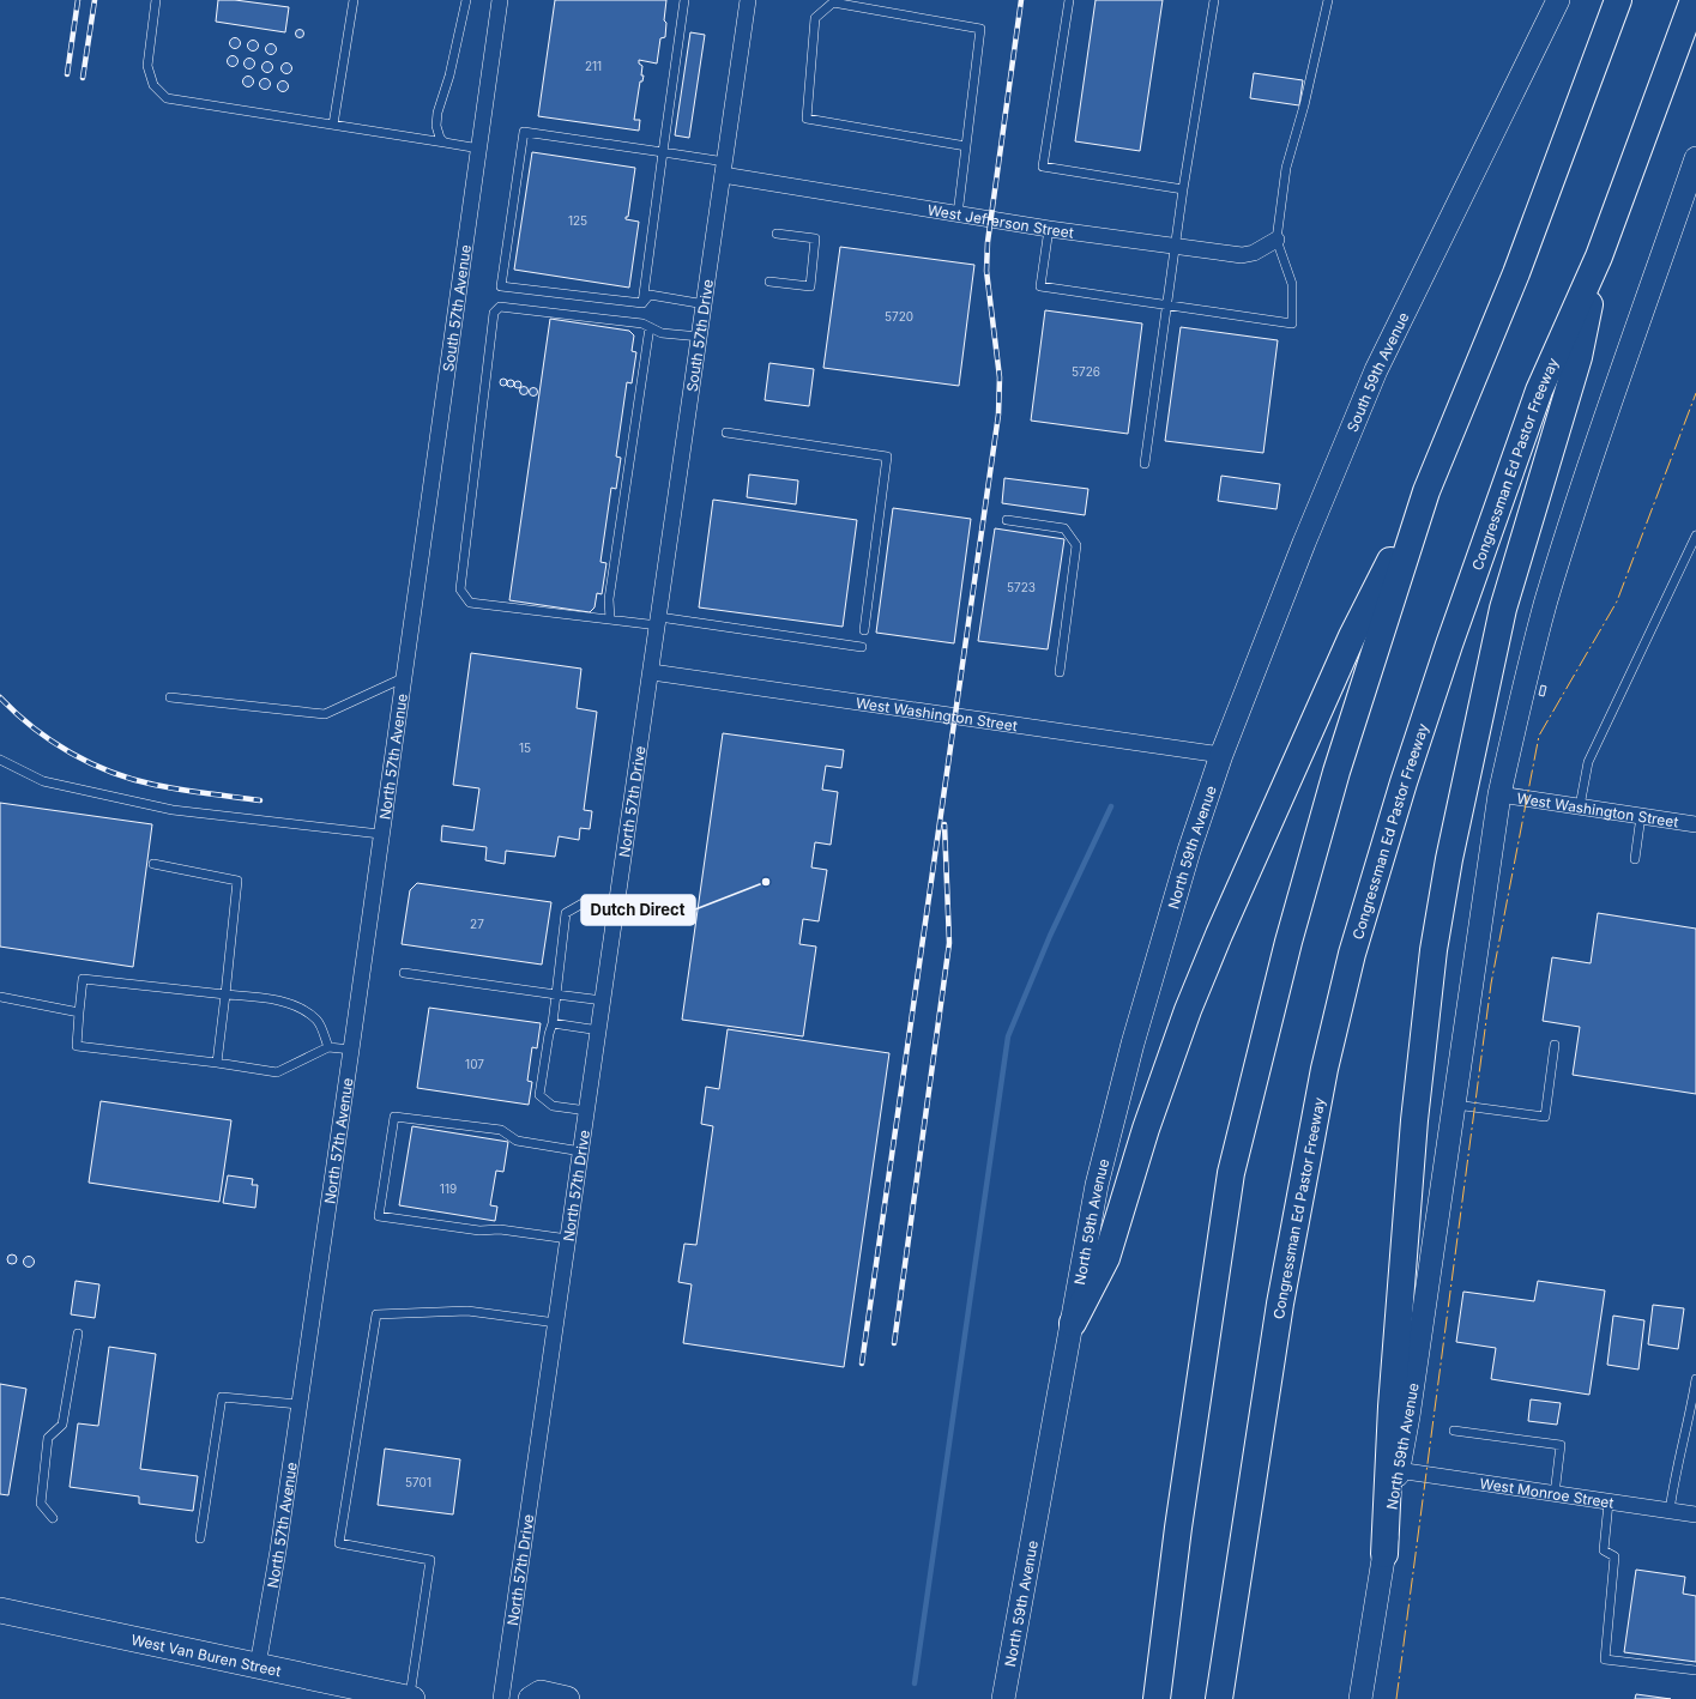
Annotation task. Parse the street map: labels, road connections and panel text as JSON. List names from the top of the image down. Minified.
{"streets":{"highway":["Congressman Ed Pastor Freeway"],"main road":["South 59th Avenue","North 59th Avenue","West Van Buren Street"],"street":["West Jefferson Street","South 57th Avenue","South 57th Drive","West Washington Street","North 57th Avenue","North 57th Drive","West Monroe Street"]},"crossings":[["West Jefferson Street","South 57th Drive"],["South 57th Avenue","North 57th Avenue"],["South 57th Drive","West Washington Street"],["South 57th Drive","North 57th Drive"],["South 59th Avenue","West Washington Street"],["South 59th Avenue","North 59th Avenue"],["West Washington Street","North 57th Drive"],["West Washington Street","North 59th Avenue"],["North 57th Avenue","West Van Buren Street"],["North 59th Avenue","West Monroe Street"]],"places":["Dutch Direct"],"house_numbers":["211","125","5720","5726","5723","15","27","107","119","5701"]}
